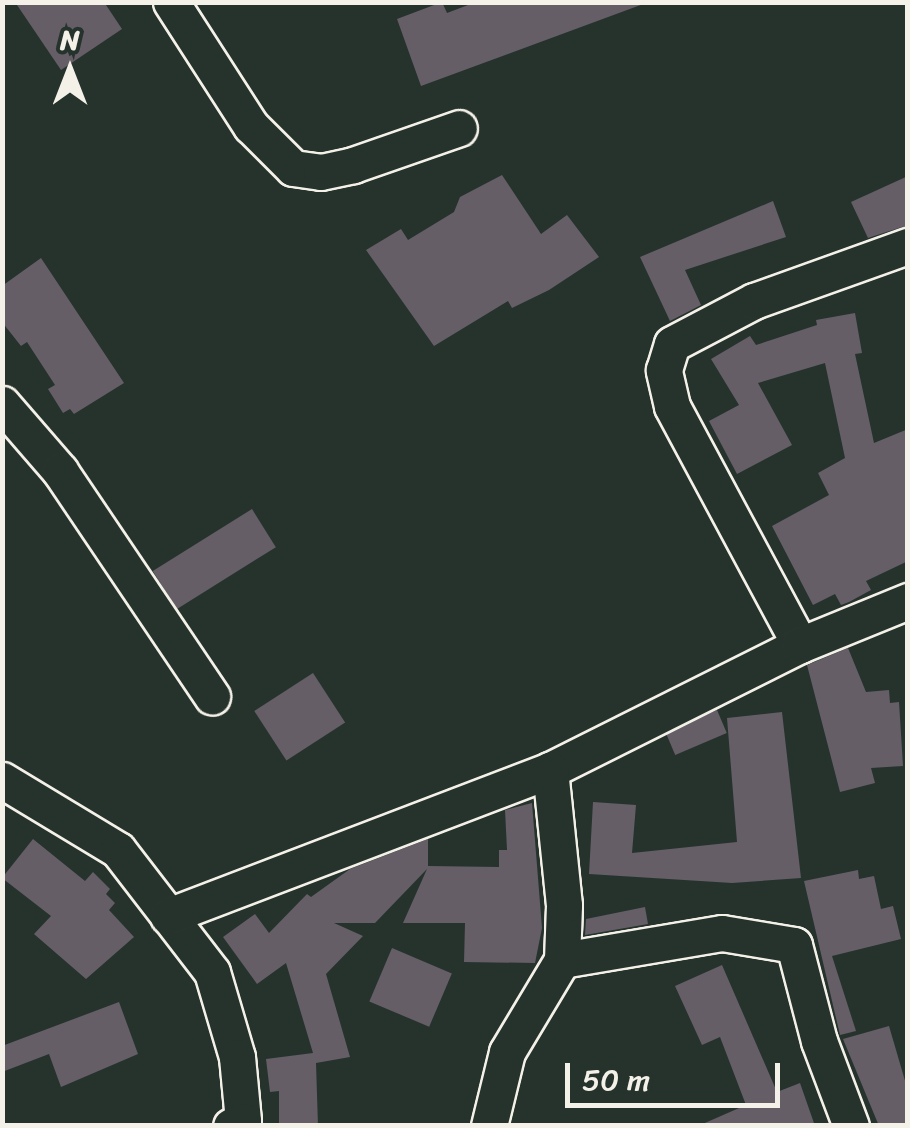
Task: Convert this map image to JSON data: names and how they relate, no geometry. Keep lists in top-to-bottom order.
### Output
{
  "scale_bar": "50 m",
  "north": "top"
}
